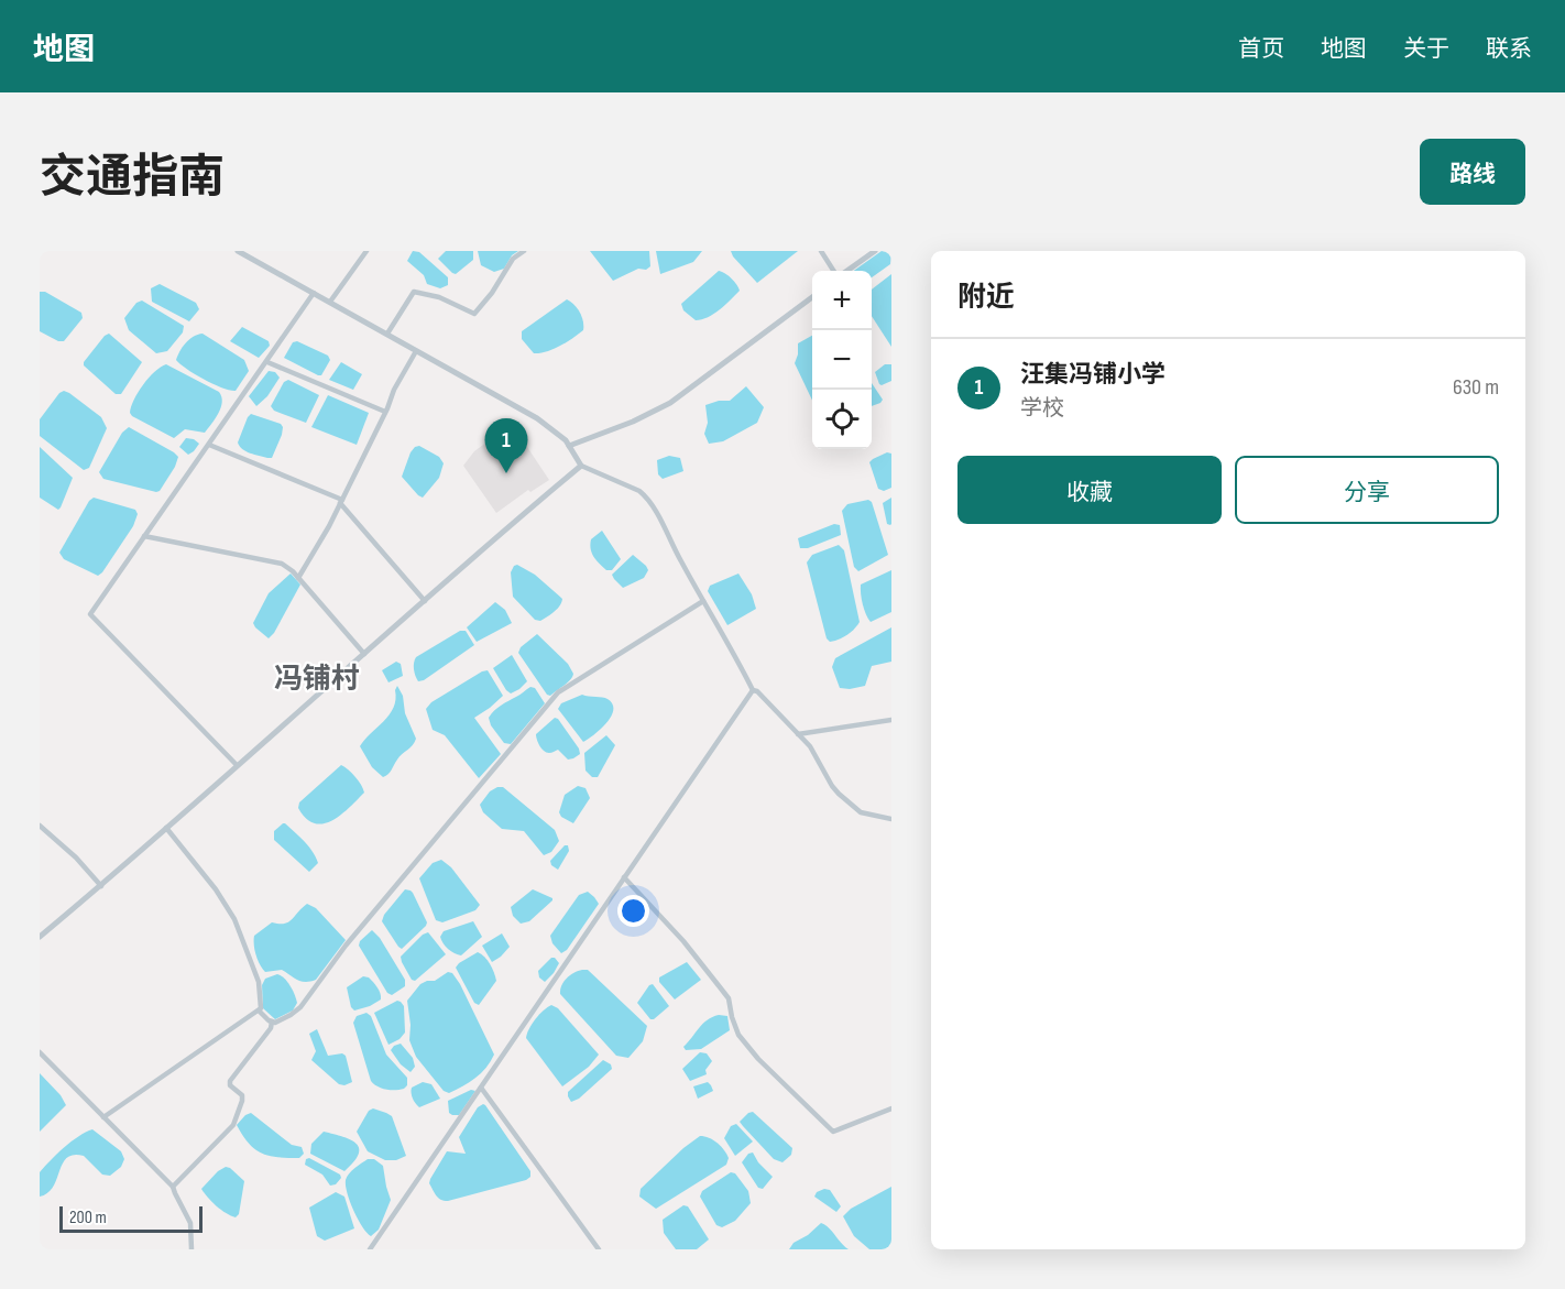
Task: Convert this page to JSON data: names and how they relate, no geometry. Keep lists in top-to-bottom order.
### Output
{
  "districts": ["冯铺村"],
  "scale_bar": "200 m",
  "page": {
    "header": "地图",
    "nav": [
      "首页",
      "地图",
      "关于",
      "联系"
    ],
    "title": "交通指南",
    "buttons": [
      "路线",
      ["收藏", "分享"]
    ],
    "heading": "附近",
    "map_buttons": ["+", "−"],
    "list": [
      {
        "mark": "1",
        "name": "汪集冯铺小学",
        "note": "学校",
        "value": "630 m"
      }
    ],
    "pins": "1",
    "scale": "200 m"
  }
}
